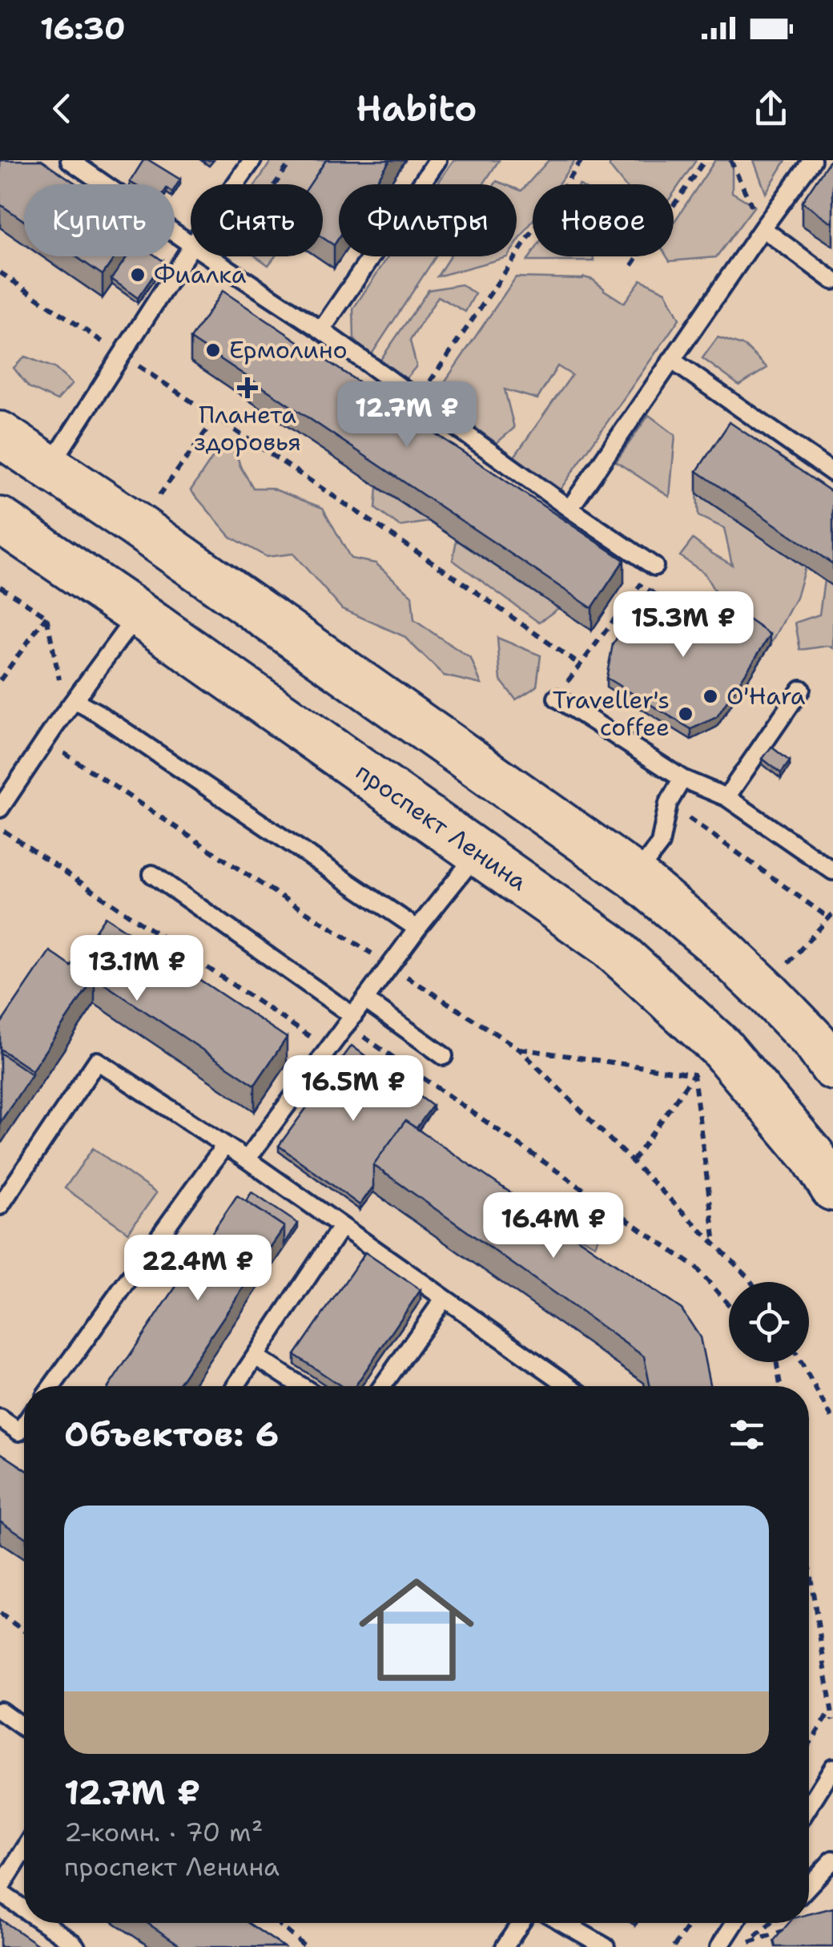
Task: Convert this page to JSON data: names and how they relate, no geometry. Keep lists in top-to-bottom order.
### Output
{
  "streets": {
    "main road": ["проспект Ленина"]
  },
  "places": {
    "other": [
      "Фиалка",
      "Ермолино",
      "O'Hara",
      "Traveller's coffee"
    ],
    "health": ["Планета здоровья"]
  },
  "page": {
    "status": "16:30",
    "header": "Habito",
    "chip": [
      "Купить",
      "Снять",
      "Фильтры",
      "Новое"
    ],
    "price": [
      "12.7M ₽",
      "15.3M ₽",
      "13.1M ₽",
      "16.5M ₽",
      "16.4M ₽",
      "22.4M ₽"
    ],
    "heading": "Объектов: 6",
    "list": [
      {
        "name": "12.7M ₽",
        "note": "2-комн. · 70 m² · проспект Ленина"
      }
    ]
  }
}
